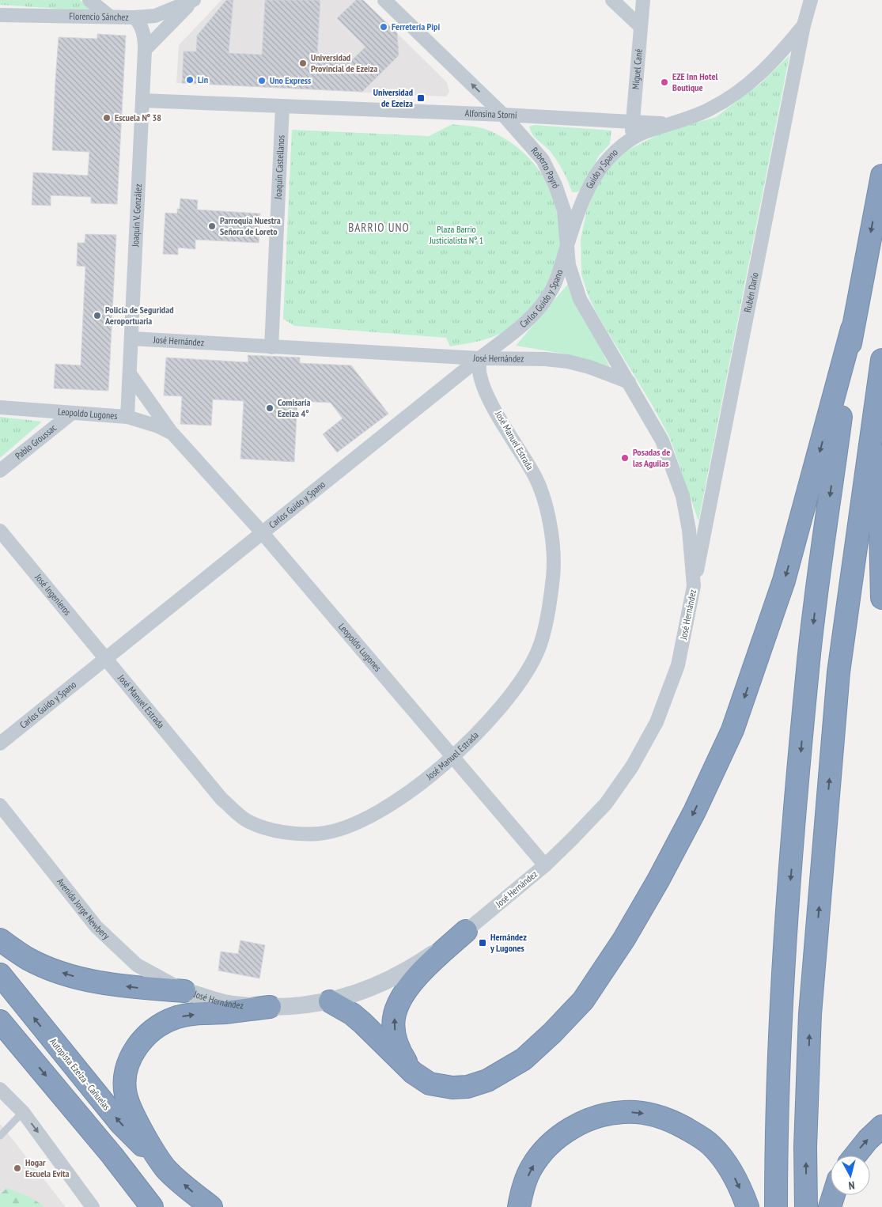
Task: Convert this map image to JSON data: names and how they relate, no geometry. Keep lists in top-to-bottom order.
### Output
{
  "streets": {
    "highway": ["Autopista Ezeiza - Cañuelas"],
    "street": [
      "Florencio Sánchez",
      "Miguel Cané",
      "Alfonsina Storni",
      "Joaquín Castellanos",
      "Roberto Payró",
      "Guido y Spano",
      "Joaquín V. González",
      "Rubén Darío",
      "Carlos Guido y Spano",
      "José Hernández",
      "Leopoldo Lugones",
      "José Manuel Estrada",
      "Pablo Groussac",
      "José Ingenieros",
      "Avenida Jorge Newbery"
    ]
  },
  "crossings": [
    ["Florencio Sánchez", "Joaquín V. González"],
    ["Miguel Cané", "Alfonsina Storni"],
    ["Miguel Cané", "Guido y Spano"],
    ["Alfonsina Storni", "Joaquín Castellanos"],
    ["Alfonsina Storni", "Roberto Payró"],
    ["Alfonsina Storni", "Guido y Spano"],
    ["Alfonsina Storni", "Joaquín V. González"],
    ["Alfonsina Storni", "Rubén Darío"],
    ["Joaquín Castellanos", "José Hernández"],
    ["Roberto Payró", "Guido y Spano"],
    ["Roberto Payró", "Carlos Guido y Spano"],
    ["Roberto Payró", "José Hernández"],
    ["Guido y Spano", "Carlos Guido y Spano"],
    ["Joaquín V. González", "José Hernández"],
    ["Joaquín V. González", "Leopoldo Lugones"],
    ["Rubén Darío", "José Hernández"],
    ["Carlos Guido y Spano", "José Hernández"],
    ["Carlos Guido y Spano", "Leopoldo Lugones"],
    ["Carlos Guido y Spano", "José Manuel Estrada"],
    ["Carlos Guido y Spano", "José Ingenieros"],
    ["José Hernández", "Leopoldo Lugones"],
    ["José Hernández", "José Manuel Estrada"],
    ["José Hernández", "Avenida Jorge Newbery"],
    ["Leopoldo Lugones", "José Manuel Estrada"],
    ["Leopoldo Lugones", "Pablo Groussac"],
    ["José Manuel Estrada", "José Ingenieros"]
  ],
  "one_way": ["Roberto Payró"],
  "districts": ["BARRIO UNO"],
  "parks": ["Plaza Barrio Justicialista Nº 1"],
  "places": {
    "other": [
      "Ferretería Pipi",
      "Universidad Provincial de Ezeiza",
      "Lin",
      "Uno Express",
      "EZE Inn Hotel Boutique",
      "Escuela Nº 38",
      "Parroquia Nuestra Señora de Loreto",
      "Policía de Seguridad Aeroportuaria",
      "Comisaría Ezeiza 4°",
      "Posadas de las Aguilas",
      "Hogar Escuela Evita"
    ],
    "transit": ["Universidad de Ezeiza", "Hernández y Lugones"]
  },
  "north": "bottom"
}
